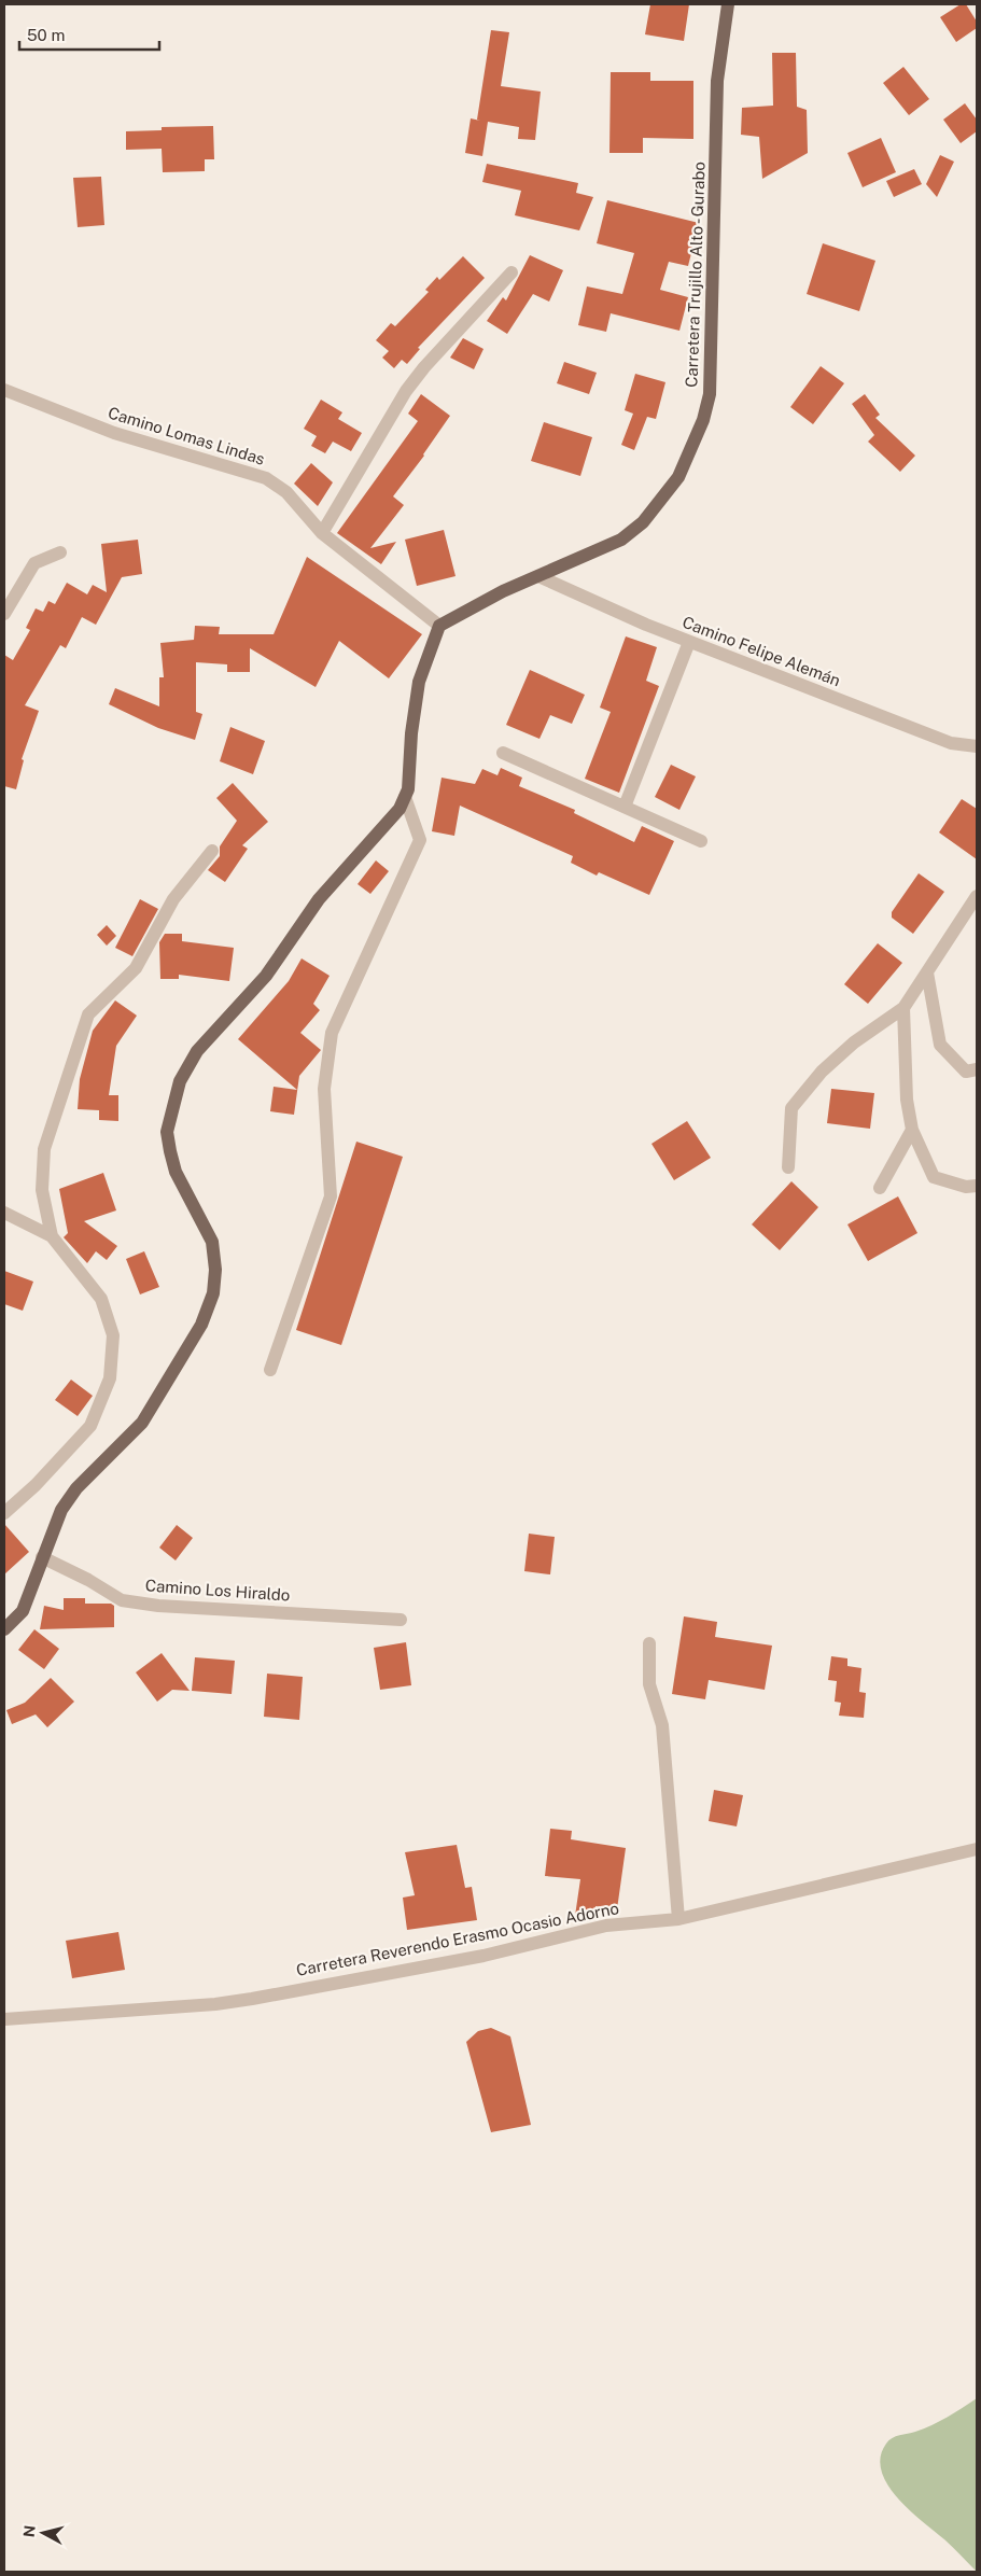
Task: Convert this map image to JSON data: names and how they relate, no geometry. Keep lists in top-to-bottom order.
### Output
{
  "streets": {
    "main road": ["Carretera Trujillo Alto - Gurabo"],
    "street": [
      "Camino Lomas Lindas",
      "Camino Felipe Alemán",
      "Camino Los Hiraldo",
      "Carretera Reverendo Erasmo Ocasio Adorno"
    ]
  },
  "crossings": [
    ["Carretera Trujillo Alto - Gurabo", "Camino Lomas Lindas"],
    ["Carretera Trujillo Alto - Gurabo", "Camino Felipe Alemán"]
  ],
  "scale_bar": "50 m",
  "north": "left"
}
